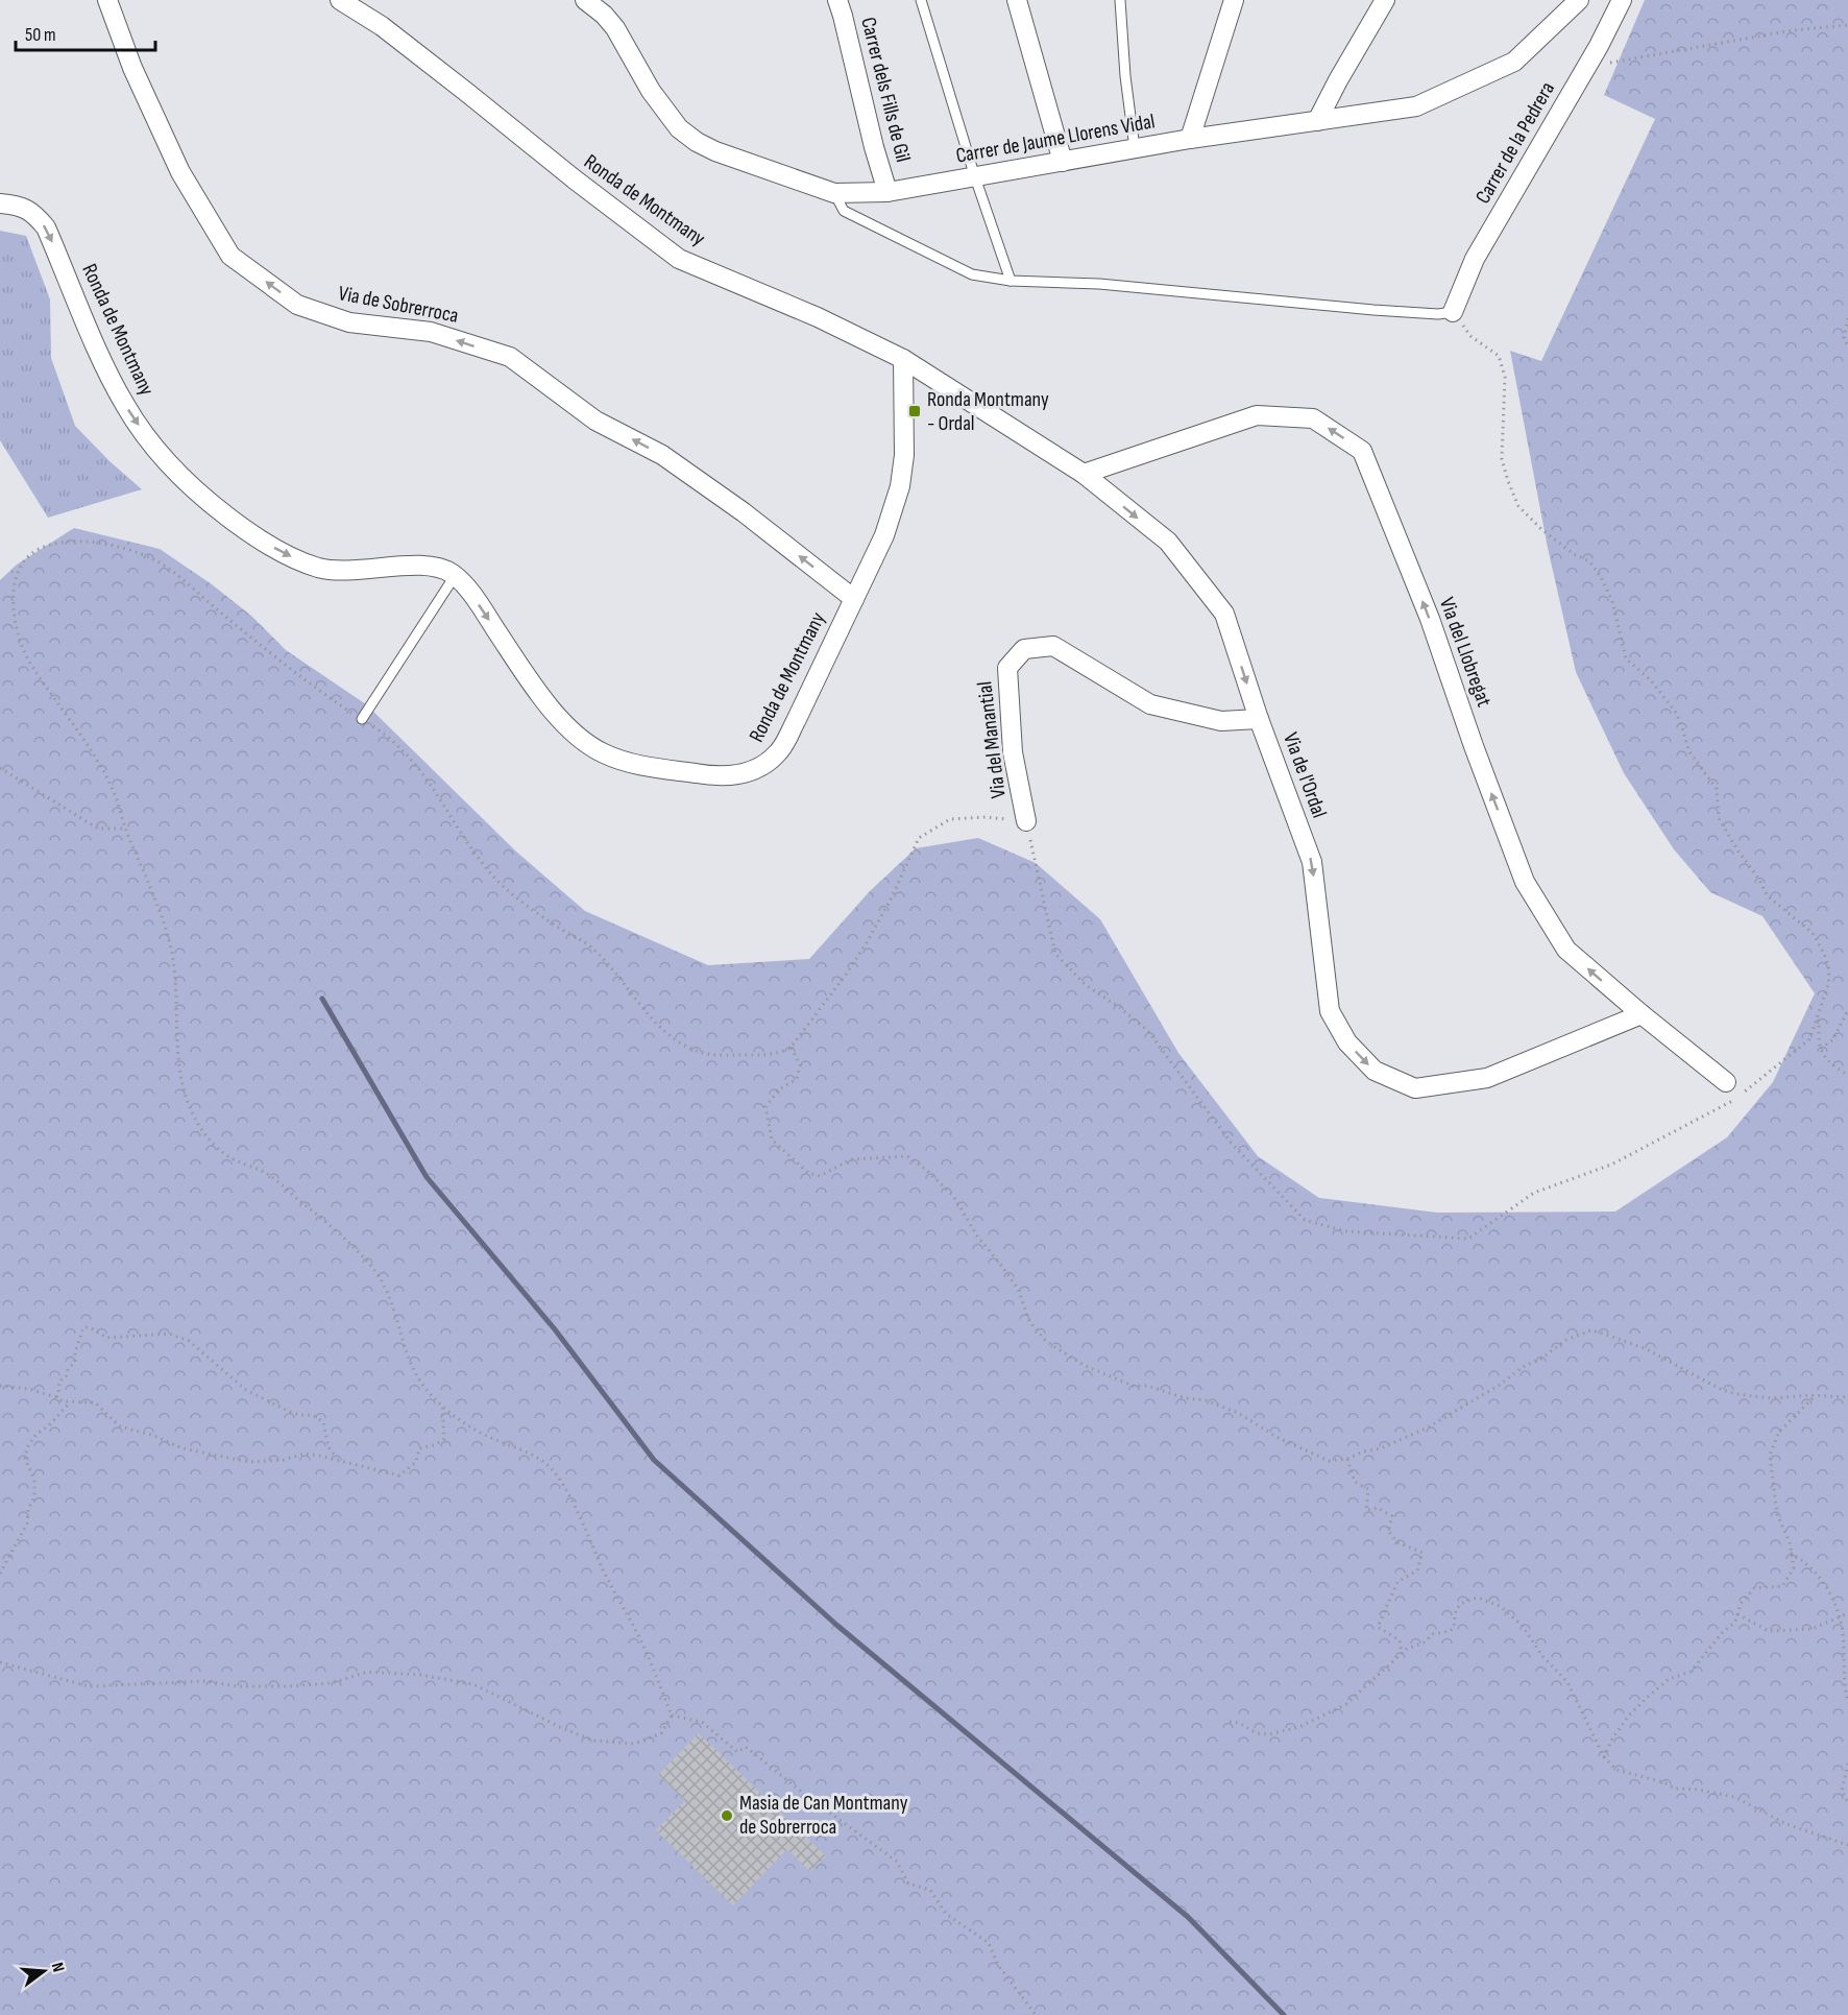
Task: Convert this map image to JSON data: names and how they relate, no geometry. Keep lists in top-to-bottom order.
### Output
{
  "streets": {
    "street": [
      "Carrer dels Fills de Gil",
      "Carrer de Jaume Llorens Vidal",
      "Carrer de la Pedrera",
      "Ronda de Montmany",
      "Via de Sobrerroca",
      "Via del Llobregat",
      "Via del Manantial",
      "Via de l'Ordal"
    ]
  },
  "crossings": [
    ["Carrer dels Fills de Gil", "Carrer de Jaume Llorens Vidal"],
    ["Ronda de Montmany", "Via de Sobrerroca"],
    ["Ronda de Montmany", "Via de l'Ordal"],
    ["Via del Llobregat", "Via de l'Ordal"],
    ["Via del Manantial", "Via de l'Ordal"]
  ],
  "one_way": ["Via de Sobrerroca", "Via del Llobregat"],
  "places": {
    "transit": ["Ronda Montmany - Ordal"],
    "other": ["Masia de Can Montmany de Sobrerroca"]
  },
  "scale_bar": "50 m",
  "north": "right"
}
